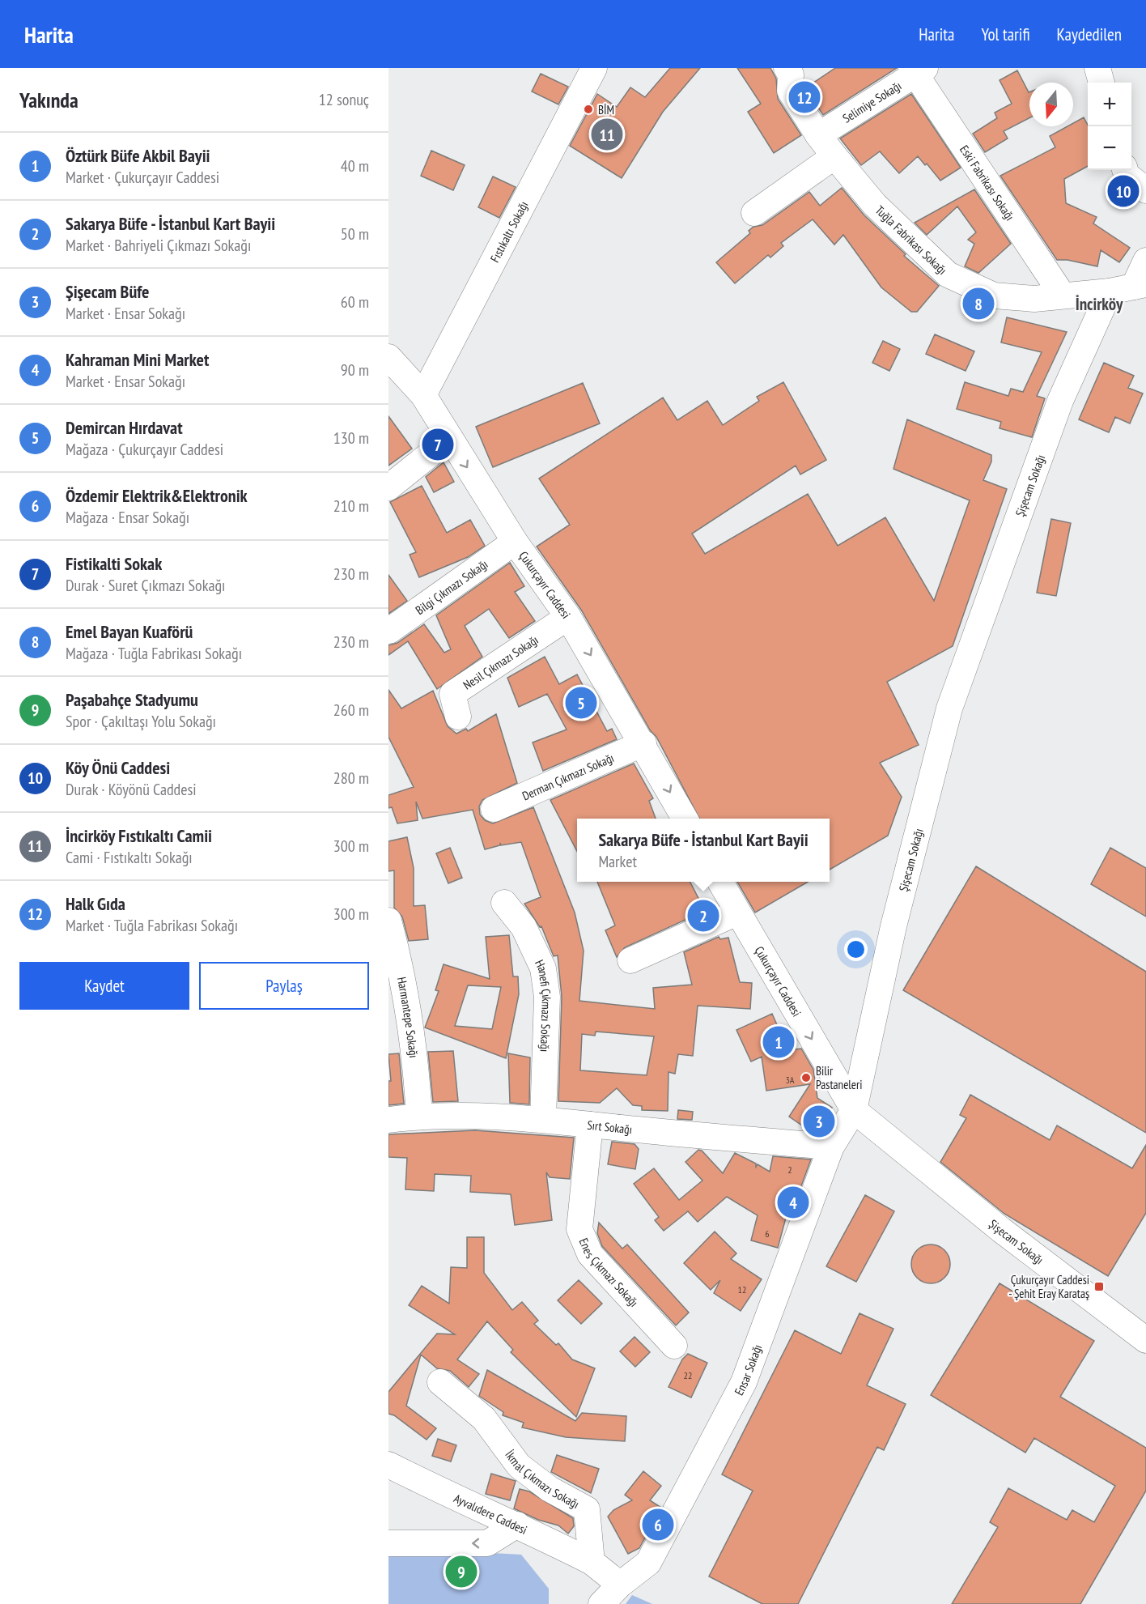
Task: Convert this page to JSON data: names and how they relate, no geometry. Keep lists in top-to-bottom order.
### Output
{
  "streets": {
    "street": [
      "Selimiye Sokağı",
      "Eski Fabrikası Sokağı",
      "Fıstıkaltı Sokağı",
      "Tuğla Fabrikası Sokağı",
      "Şişecam Sokağı",
      "Çukurçayır Caddesi",
      "Bilgi Çıkmazı Sokağı",
      "Nesil Çıkmazı Sokağı",
      "Derman Çıkmazı Sokağı",
      "Hanefi Çıkmazı Sokağı",
      "Harmantepe Sokağı",
      "Sırt Sokağı",
      "Enes Çıkmazı Sokağı",
      "Ensar Sokağı",
      "İkmal Çıkmazı Sokağı",
      "Ayvalıdere Caddesi"
    ]
  },
  "crossings": [
    ["Selimiye Sokağı", "Eski Fabrikası Sokağı"],
    ["Selimiye Sokağı", "Tuğla Fabrikası Sokağı"],
    ["Eski Fabrikası Sokağı", "Tuğla Fabrikası Sokağı"],
    ["Fıstıkaltı Sokağı", "Çukurçayır Caddesi"],
    ["Tuğla Fabrikası Sokağı", "Şişecam Sokağı"],
    ["Şişecam Sokağı", "Çukurçayır Caddesi"],
    ["Şişecam Sokağı", "Ensar Sokağı"],
    ["Çukurçayır Caddesi", "Bilgi Çıkmazı Sokağı"],
    ["Çukurçayır Caddesi", "Nesil Çıkmazı Sokağı"],
    ["Çukurçayır Caddesi", "Derman Çıkmazı Sokağı"],
    ["Çukurçayır Caddesi", "Ensar Sokağı"],
    ["Hanefi Çıkmazı Sokağı", "Sırt Sokağı"],
    ["Harmantepe Sokağı", "Sırt Sokağı"],
    ["Sırt Sokağı", "Enes Çıkmazı Sokağı"],
    ["Sırt Sokağı", "Ensar Sokağı"],
    ["İkmal Çıkmazı Sokağı", "Ayvalıdere Caddesi"]
  ],
  "one_way": ["Çukurçayır Caddesi"],
  "districts": ["İncirköy"],
  "places": {
    "other": ["BİM", "Bilir Pastaneleri"],
    "transit": ["Çukurçayır Caddesi - Şehit Eray Karataş"]
  },
  "house_numbers": [
    "3A",
    "2",
    "6",
    "12",
    "22"
  ],
  "north": "bottom",
  "page": {
    "header": "Harita",
    "nav": ["Harita", "Yol tarifi", "Kaydedilen"],
    "heading": ["Yakında", "12 sonuç"],
    "pins": [
      "12",
      "11",
      "10",
      "8",
      "7",
      "5",
      "2",
      "1",
      "3",
      "4",
      "6",
      "9"
    ],
    "map_buttons": ["+", "−"],
    "list": [
      {
        "mark": "1",
        "name": "Öztürk Büfe Akbil Bayii",
        "note": "Market · Çukurçayır Caddesi",
        "value": "40 m"
      },
      {
        "mark": "2",
        "name": "Sakarya Büfe - İstanbul Kart Bayii",
        "note": "Market · Bahriyeli Çıkmazı Sokağı",
        "value": "50 m"
      },
      {
        "mark": "3",
        "name": "Şişecam Büfe",
        "note": "Market · Ensar Sokağı",
        "value": "60 m"
      },
      {
        "mark": "4",
        "name": "Kahraman Mini Market",
        "note": "Market · Ensar Sokağı",
        "value": "90 m"
      },
      {
        "mark": "5",
        "name": "Demircan Hırdavat",
        "note": "Mağaza · Çukurçayır Caddesi",
        "value": "130 m"
      },
      {
        "mark": "6",
        "name": "Özdemir Elektrik&Elektronik",
        "note": "Mağaza · Ensar Sokağı",
        "value": "210 m"
      },
      {
        "mark": "7",
        "name": "Fistikalti Sokak",
        "note": "Durak · Suret Çıkmazı Sokağı",
        "value": "230 m"
      },
      {
        "mark": "8",
        "name": "Emel Bayan Kuaförü",
        "note": "Mağaza · Tuğla Fabrikası Sokağı",
        "value": "230 m"
      },
      {
        "mark": "9",
        "name": "Paşabahçe Stadyumu",
        "note": "Spor · Çakıltaşı Yolu Sokağı",
        "value": "260 m"
      },
      {
        "mark": "10",
        "name": "Köy Önü Caddesi",
        "note": "Durak · Köyönü Caddesi",
        "value": "280 m"
      },
      {
        "mark": "11",
        "name": "İncirköy Fıstıkaltı Camii",
        "note": "Cami · Fıstıkaltı Sokağı",
        "value": "300 m"
      },
      {
        "mark": "12",
        "name": "Halk Gıda",
        "note": "Market · Tuğla Fabrikası Sokağı",
        "value": "300 m"
      }
    ],
    "popup": ["Sakarya Büfe - İstanbul Kart Bayii", "Market"],
    "buttons": ["Kaydet", "Paylaş"]
  }
}
